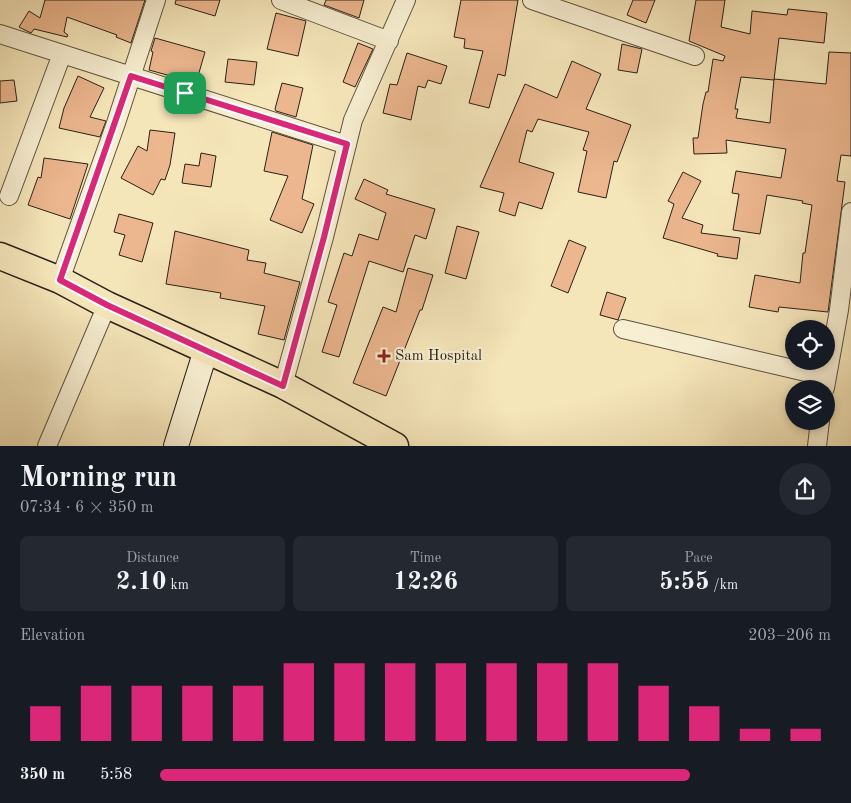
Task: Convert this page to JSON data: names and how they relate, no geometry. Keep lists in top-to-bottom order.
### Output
{
  "places": {
    "health": ["Sam Hospital"]
  },
  "page": {
    "heading": ["Morning run", "07:34 · 6 × 350 m"],
    "stats": [
      ["Distance", "2.10 km"],
      ["Time", "12:26"],
      ["Pace", "5:55 /km"]
    ],
    "chart": ["Elevation", "203–206 m"],
    "list": [
      {
        "name": "350 m",
        "note": "5:58"
      }
    ]
  }
}
